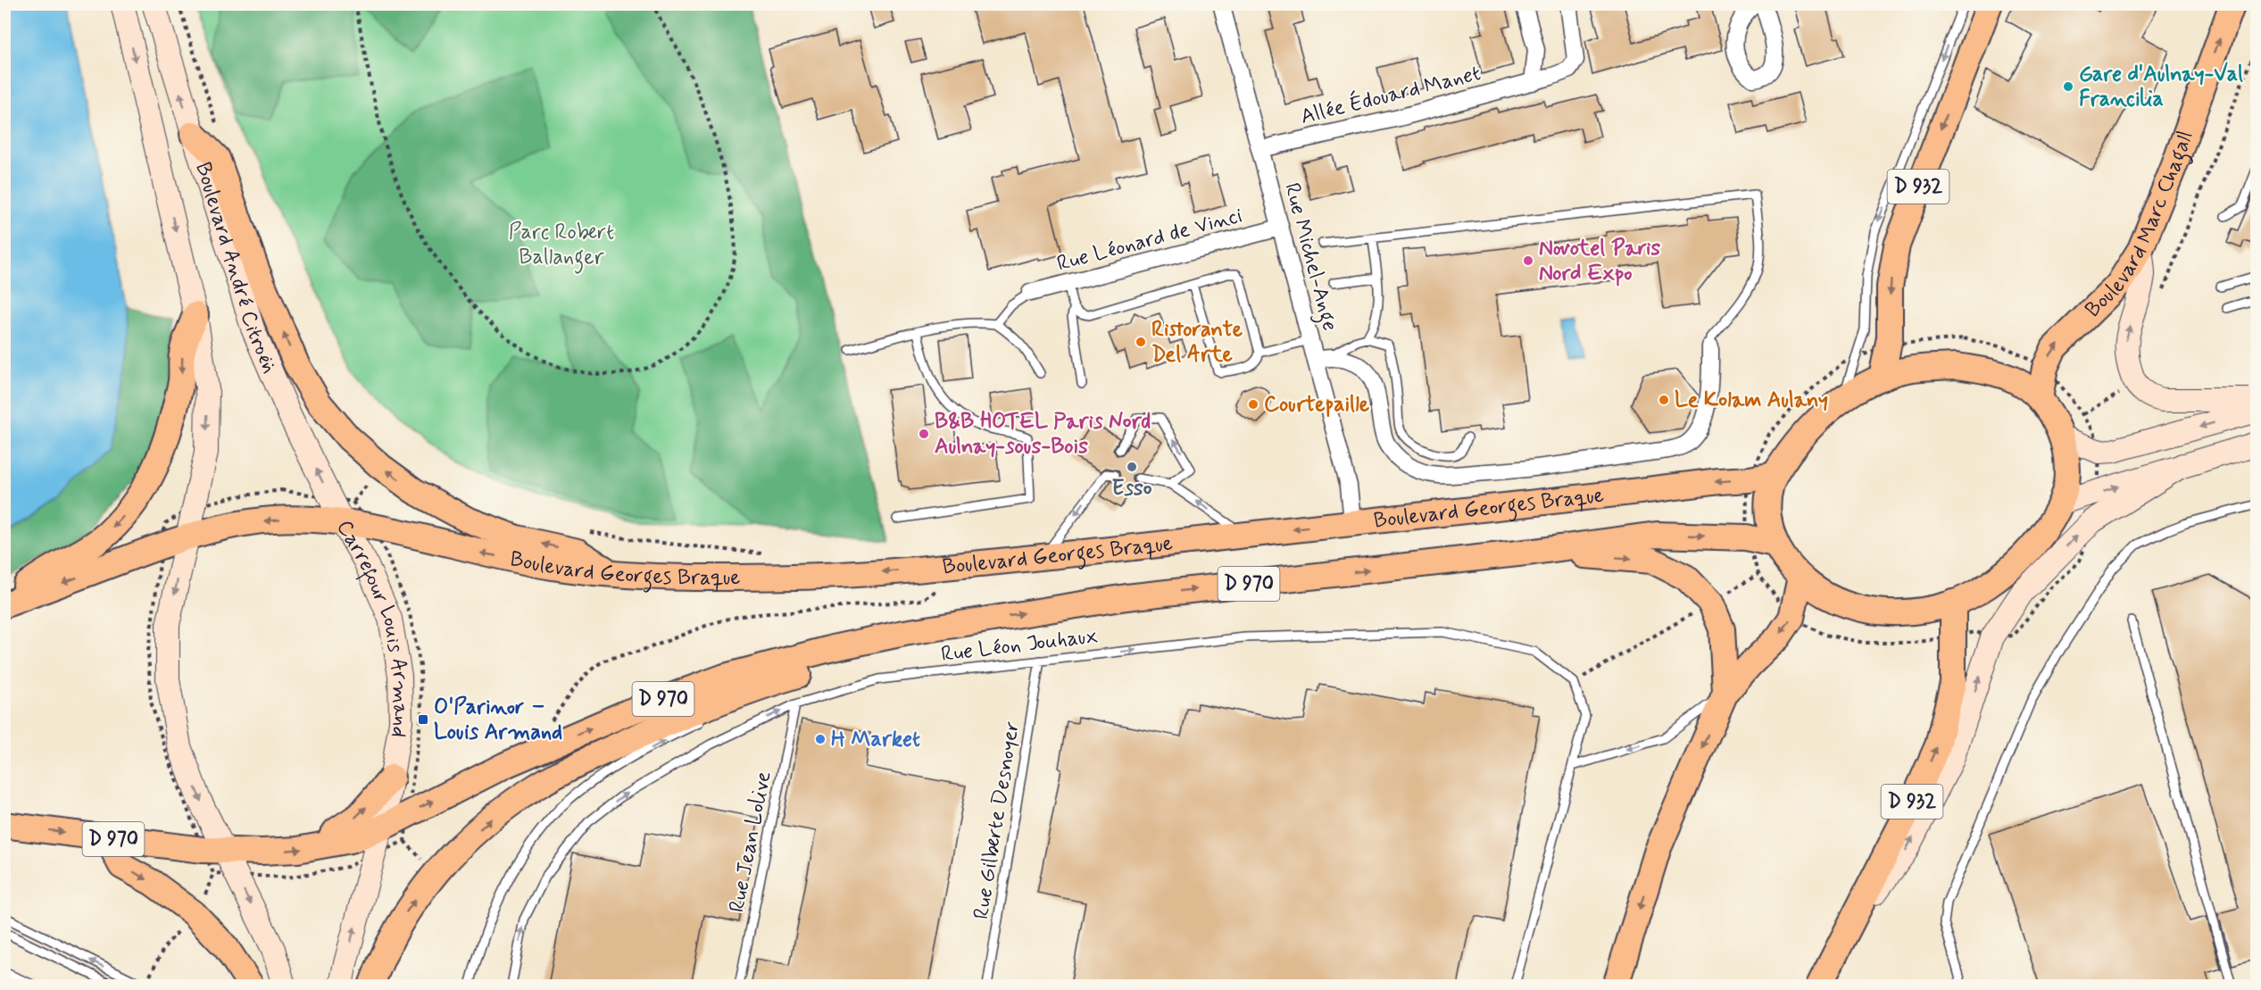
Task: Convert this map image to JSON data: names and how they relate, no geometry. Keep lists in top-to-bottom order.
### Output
{
  "streets": {
    "main road": [
      "D 932",
      "Boulevard Marc Chagall",
      "Boulevard André Citroën",
      "Boulevard Georges Braque",
      "D 970",
      "Carrefour Louis Armand"
    ],
    "street": ["Allée Édouard Manet", "Rue Léonard de Vinci", "Rue Michel-Ange"],
    "lane": ["Rue Léon Jouhaux", "Rue Gilberte Desnoyer", "Rue Jean Lolive"]
  },
  "crossings": [
    ["Allée Édouard Manet", "Rue Michel-Ange"],
    ["Rue Léonard de Vinci", "Rue Michel-Ange"],
    ["Rue Michel-Ange", "Boulevard Georges Braque"],
    ["Boulevard André Citroën", "Boulevard Georges Braque"],
    ["Boulevard André Citroën", "Carrefour Louis Armand"],
    ["Boulevard Georges Braque", "Carrefour Louis Armand"],
    ["D 970", "Carrefour Louis Armand"],
    ["Rue Léon Jouhaux", "Rue Gilberte Desnoyer"],
    ["Rue Léon Jouhaux", "Rue Jean Lolive"]
  ],
  "one_way": ["Rue Léon Jouhaux"],
  "parks": ["Parc Robert Ballanger"],
  "places": {
    "other": [
      "Gare d'Aulnay-Val Francilia",
      "Novotel Paris Nord Expo",
      "Ristorante Del Arte",
      "Le Kolam Aulany",
      "Courtepaille",
      "B&B HOTEL Paris Nord Aulnay-sous-Bois",
      "Esso",
      "H Market"
    ],
    "transit": ["O'Parinor – Louis Armand"]
  }
}
